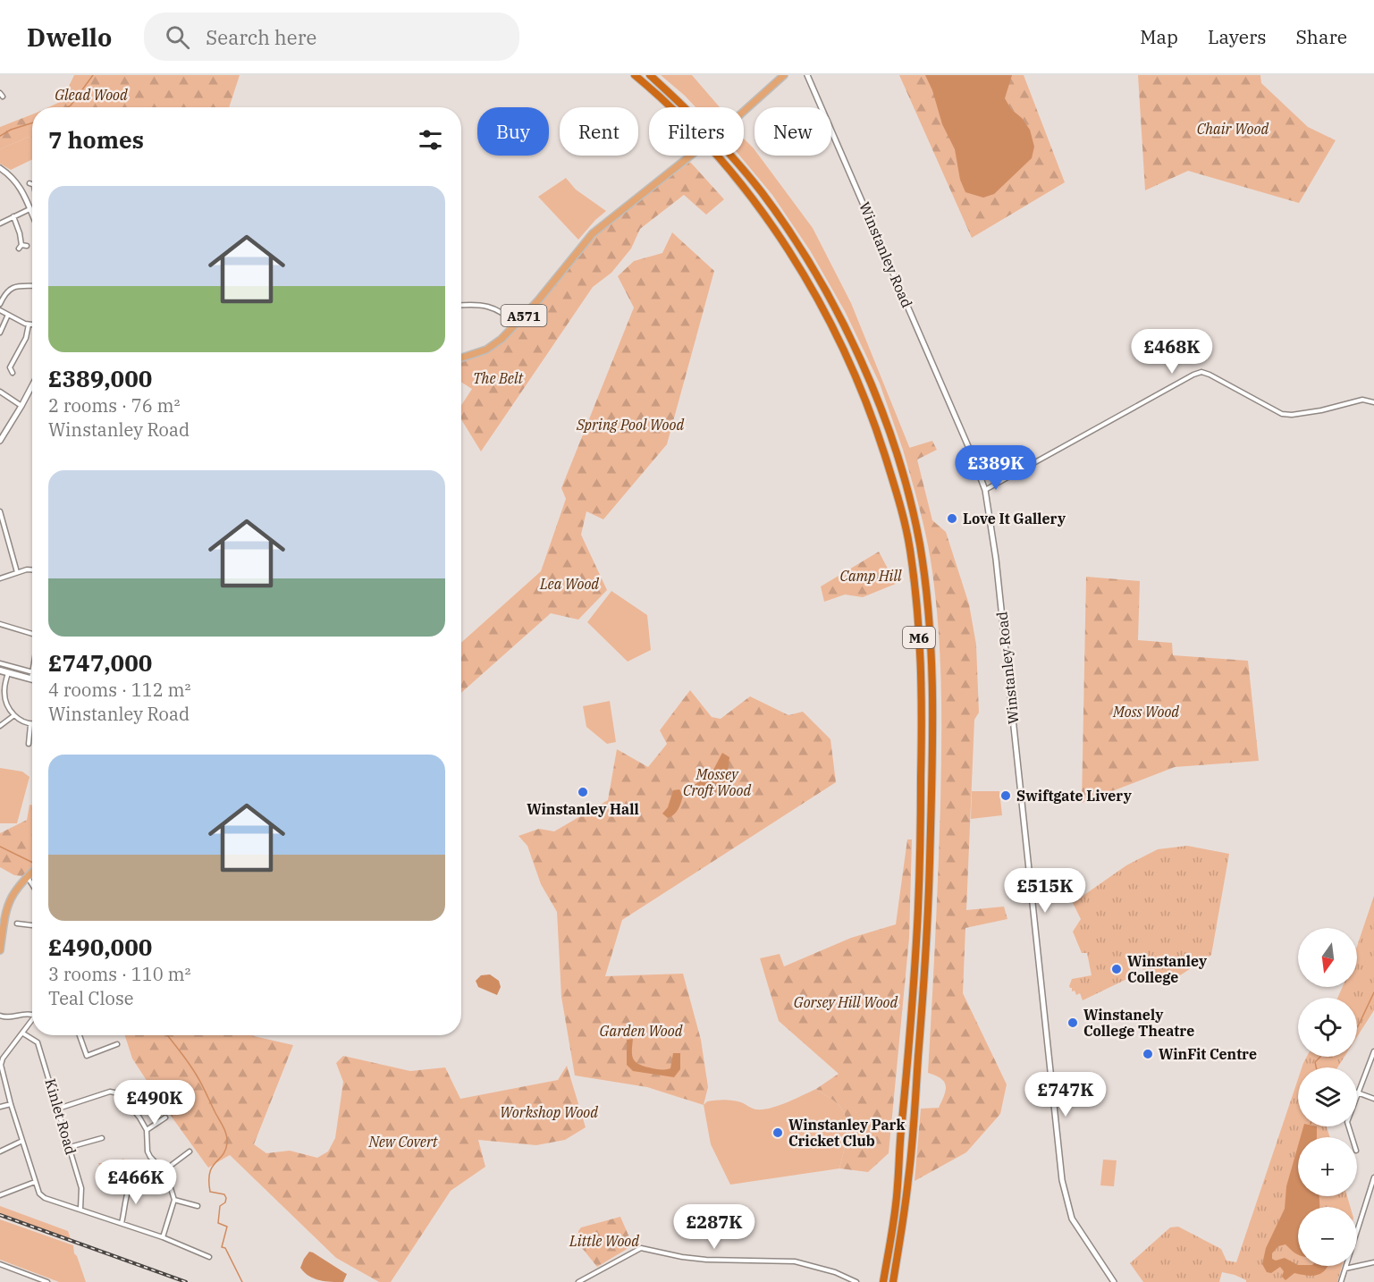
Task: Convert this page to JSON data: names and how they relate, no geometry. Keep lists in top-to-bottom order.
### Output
{
  "streets": {
    "highway": ["M6"],
    "main road": ["A571"],
    "street": ["Winstanley Road", "Kinlet Road"]
  },
  "parks": [
    "Glead Wood",
    "Chair Wood",
    "The Belt",
    "Spring Pool Wood",
    "Camp Hill",
    "Lea Wood",
    "Moss Wood",
    "Mossey Croft Wood",
    "Gorsey Hill Wood",
    "Garden Wood",
    "Workshop Wood",
    "New Covert",
    "Little Wood"
  ],
  "places": [
    "Love It Gallery",
    "Winstanley Hall",
    "Swiftgate Livery",
    "Winstanley College",
    "Winstanely College Theatre",
    "WinFit Centre",
    "Winstanley Park Cricket Club"
  ],
  "north": "bottom",
  "page": {
    "header": "Dwello",
    "search": "Search here",
    "nav": ["Map", "Layers", "Share"],
    "chip": [
      "Buy",
      "Rent",
      "Filters",
      "New"
    ],
    "heading": "7 homes",
    "list": [
      {
        "name": "£389,000",
        "note": "2 rooms · 76 m² · Winstanley Road"
      },
      {
        "name": "£747,000",
        "note": "4 rooms · 112 m² · Winstanley Road"
      },
      {
        "name": "£490,000",
        "note": "3 rooms · 110 m² · Teal Close"
      }
    ],
    "price": [
      "£468K",
      "£389K",
      "£515K",
      "£747K",
      "£490K",
      "£466K",
      "£287K"
    ],
    "map_buttons": ["+", "−"]
  }
}
